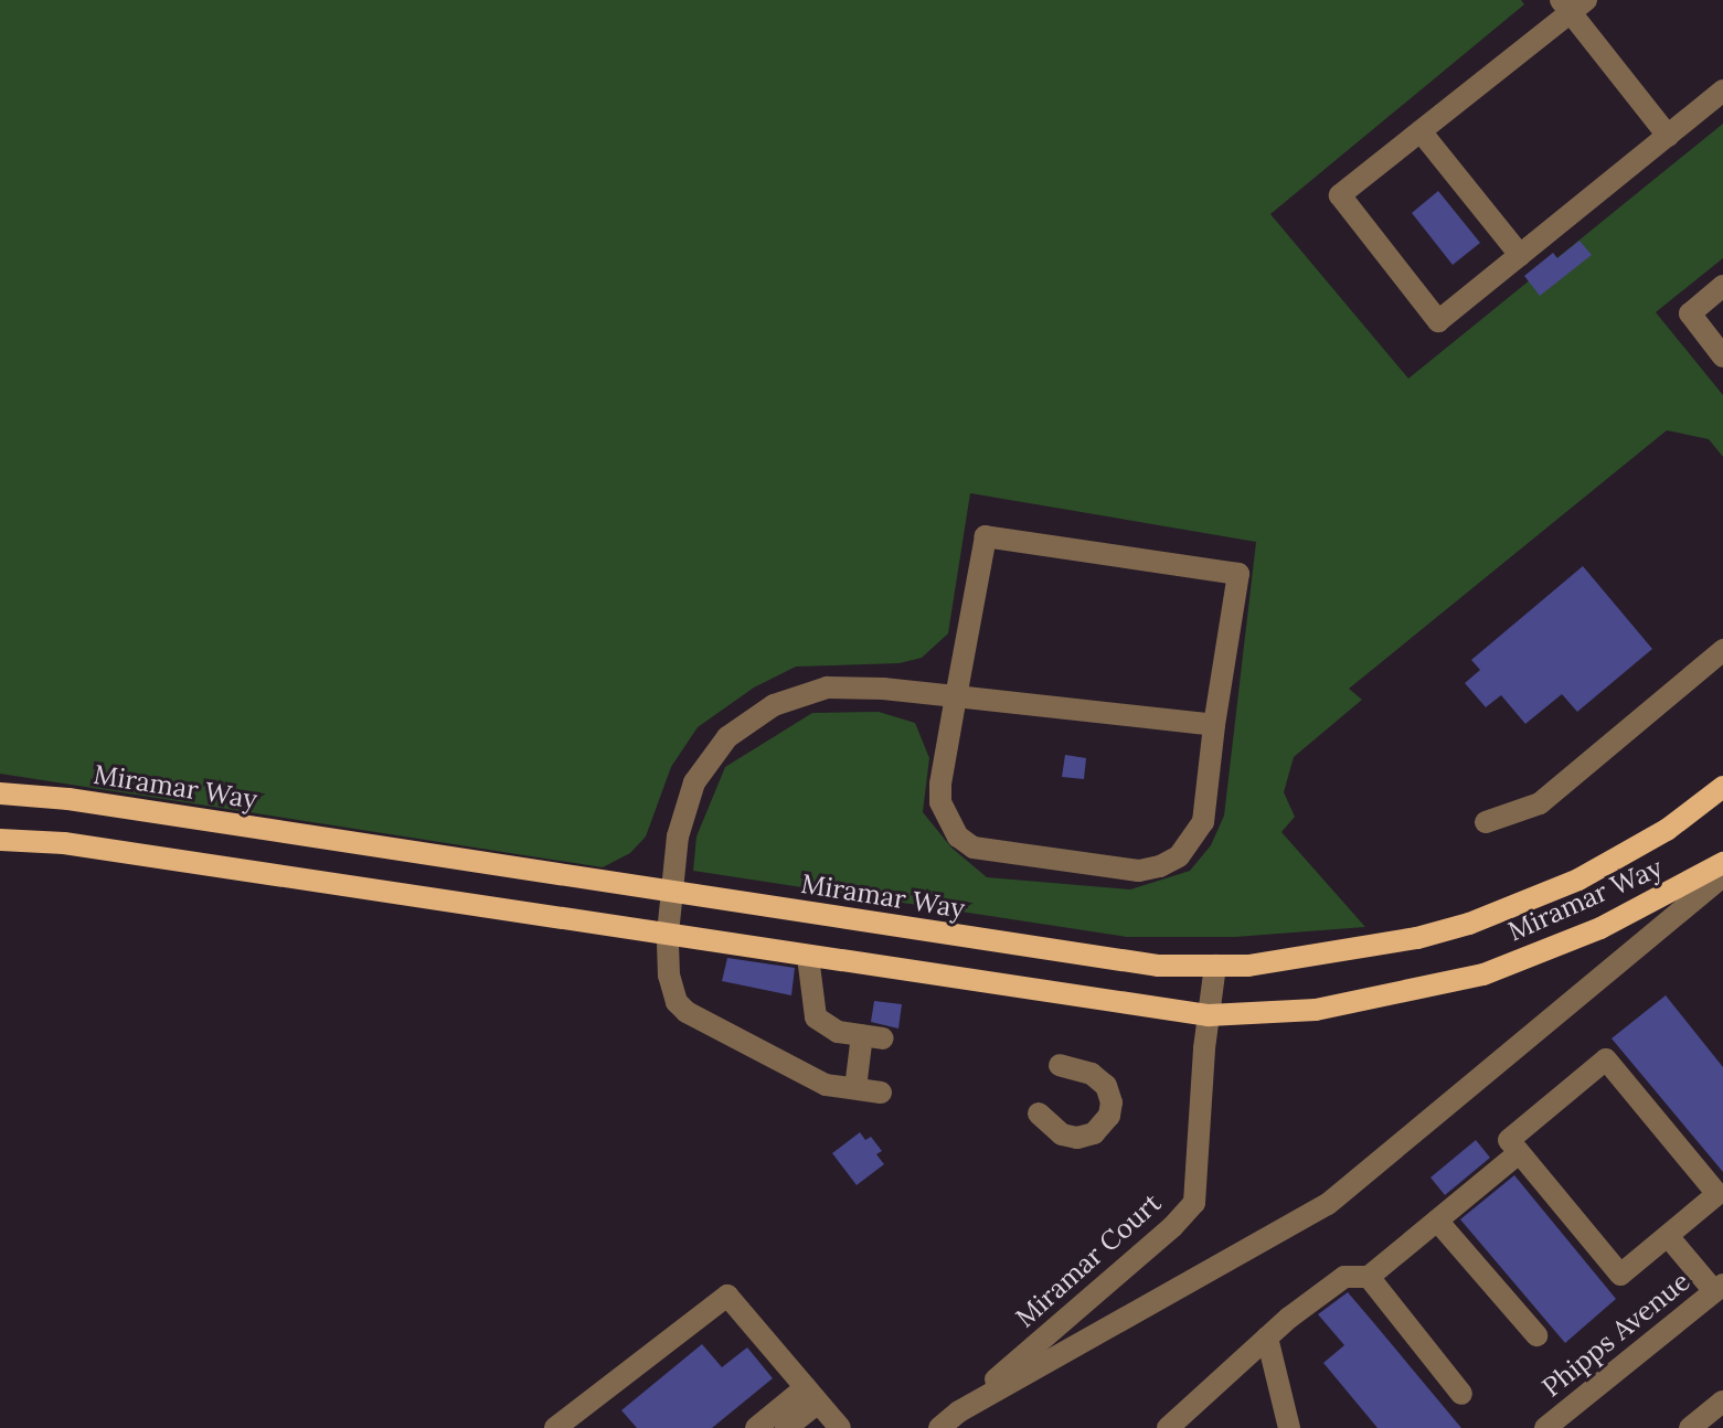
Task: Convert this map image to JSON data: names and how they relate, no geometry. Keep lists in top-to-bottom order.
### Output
{
  "streets": {
    "main road": ["Miramar Way"],
    "street": ["Miramar Court", "Phipps Avenue"]
  },
  "crossings": [
    ["Miramar Way", "Miramar Court"]
  ]
}
